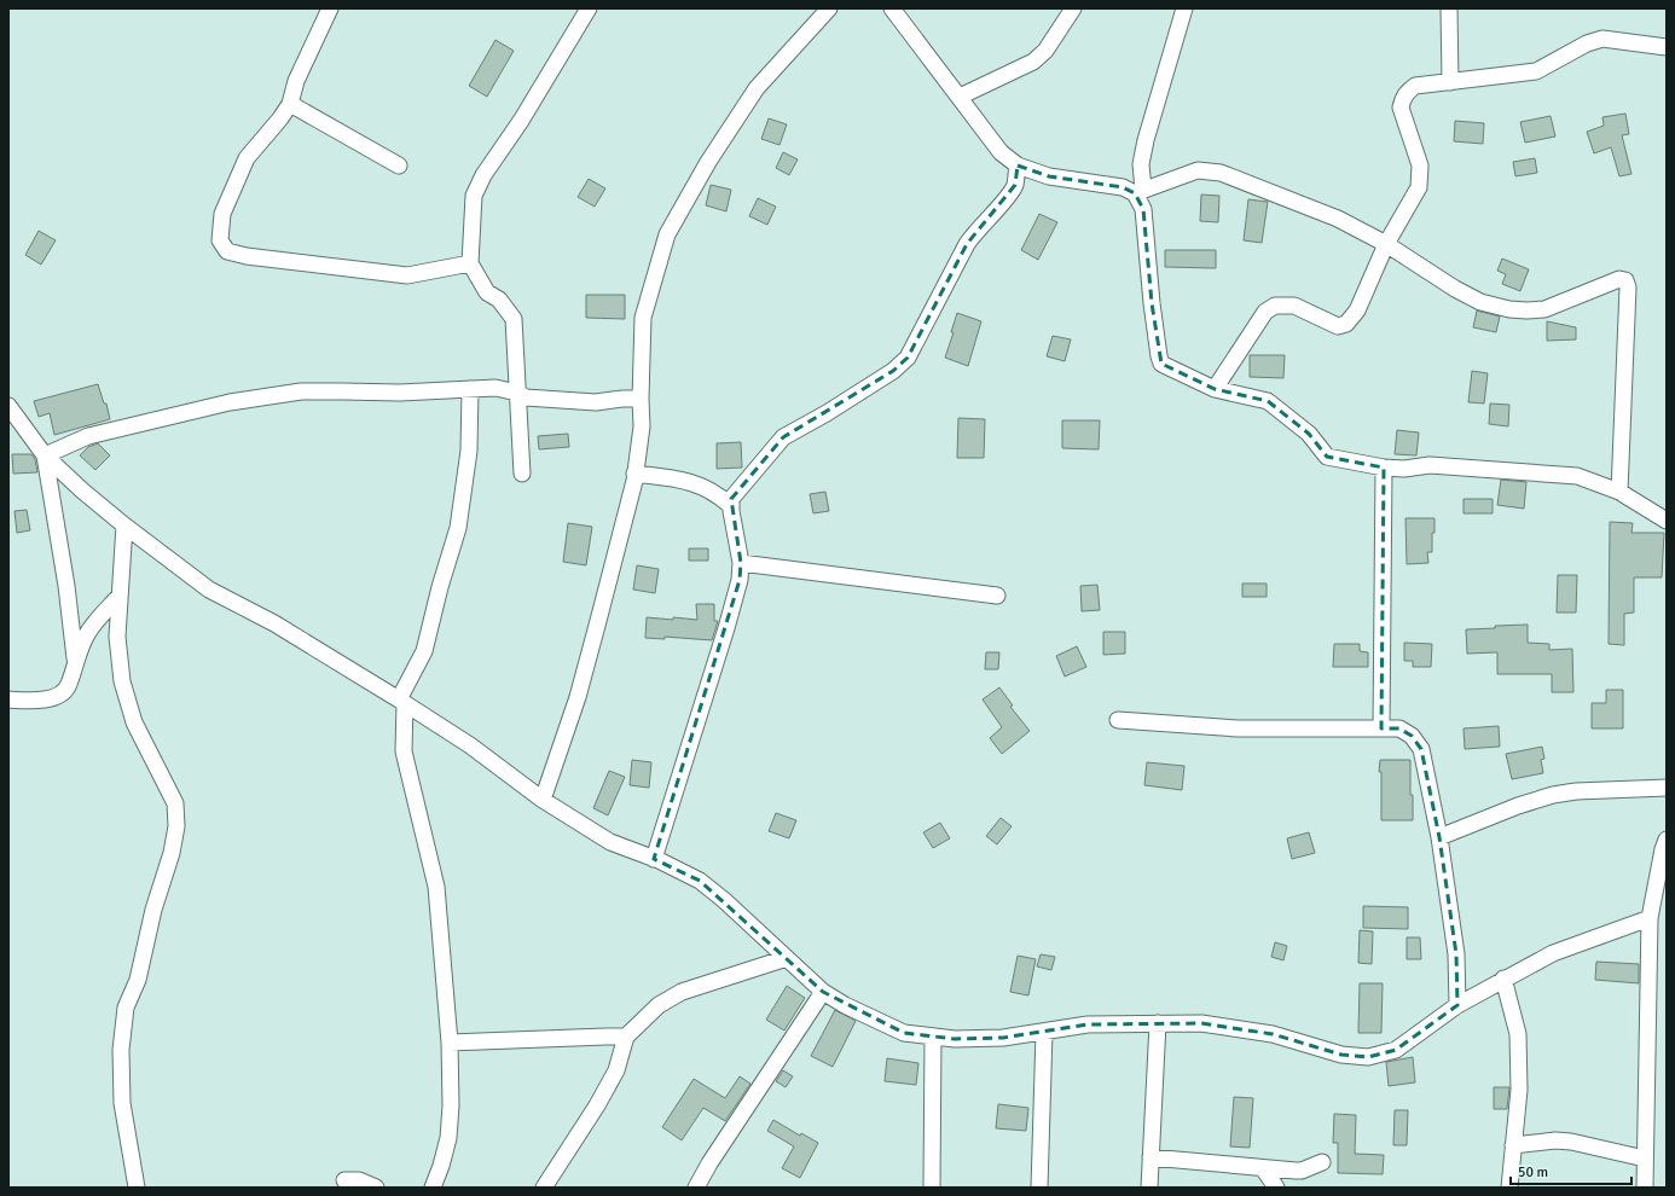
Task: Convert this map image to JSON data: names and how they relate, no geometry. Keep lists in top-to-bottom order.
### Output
{
  "scale_bar": "50 m"
}
